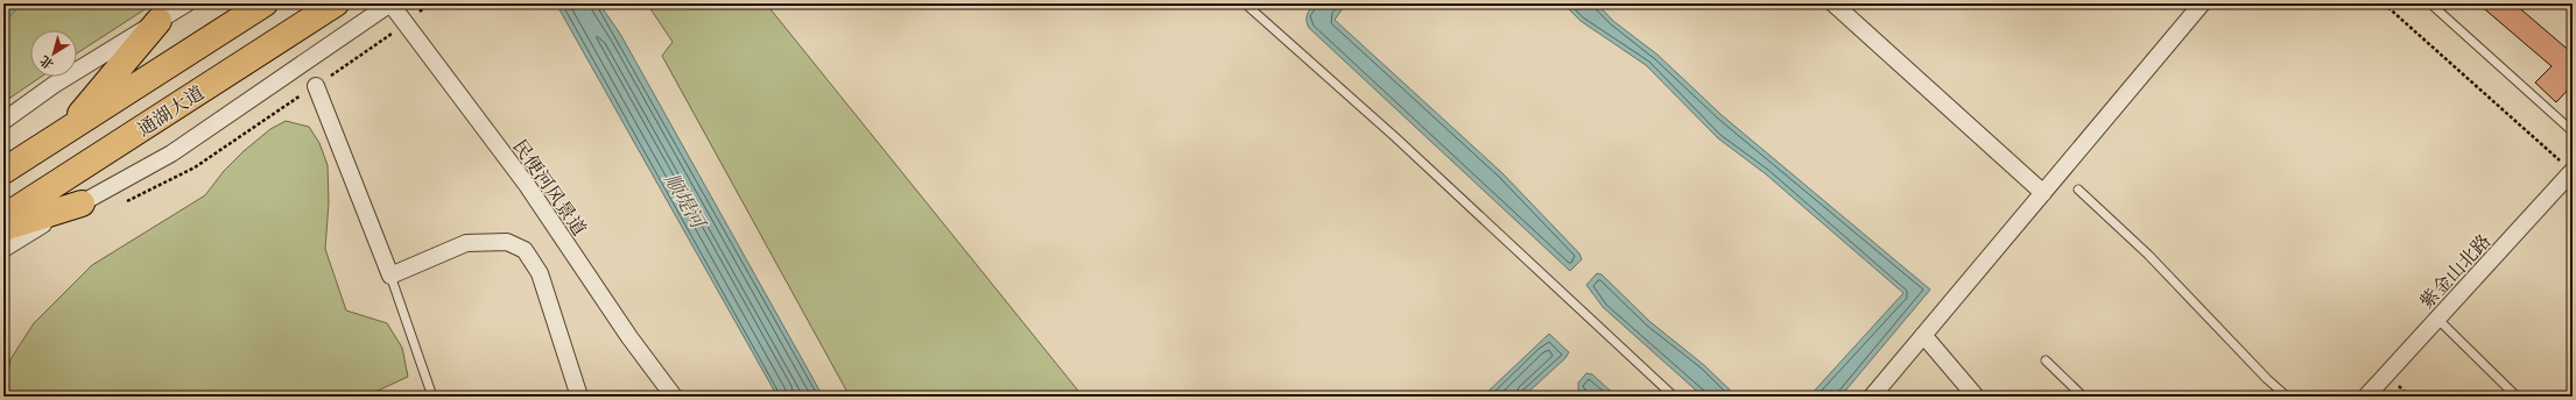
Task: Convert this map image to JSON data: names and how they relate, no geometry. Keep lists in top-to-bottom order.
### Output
{
  "streets": {
    "main road": ["通湖大道"],
    "street": ["民便河风景道", "紫金山北路"]
  },
  "water": ["顺堤河"],
  "north": "bottom left"
}
